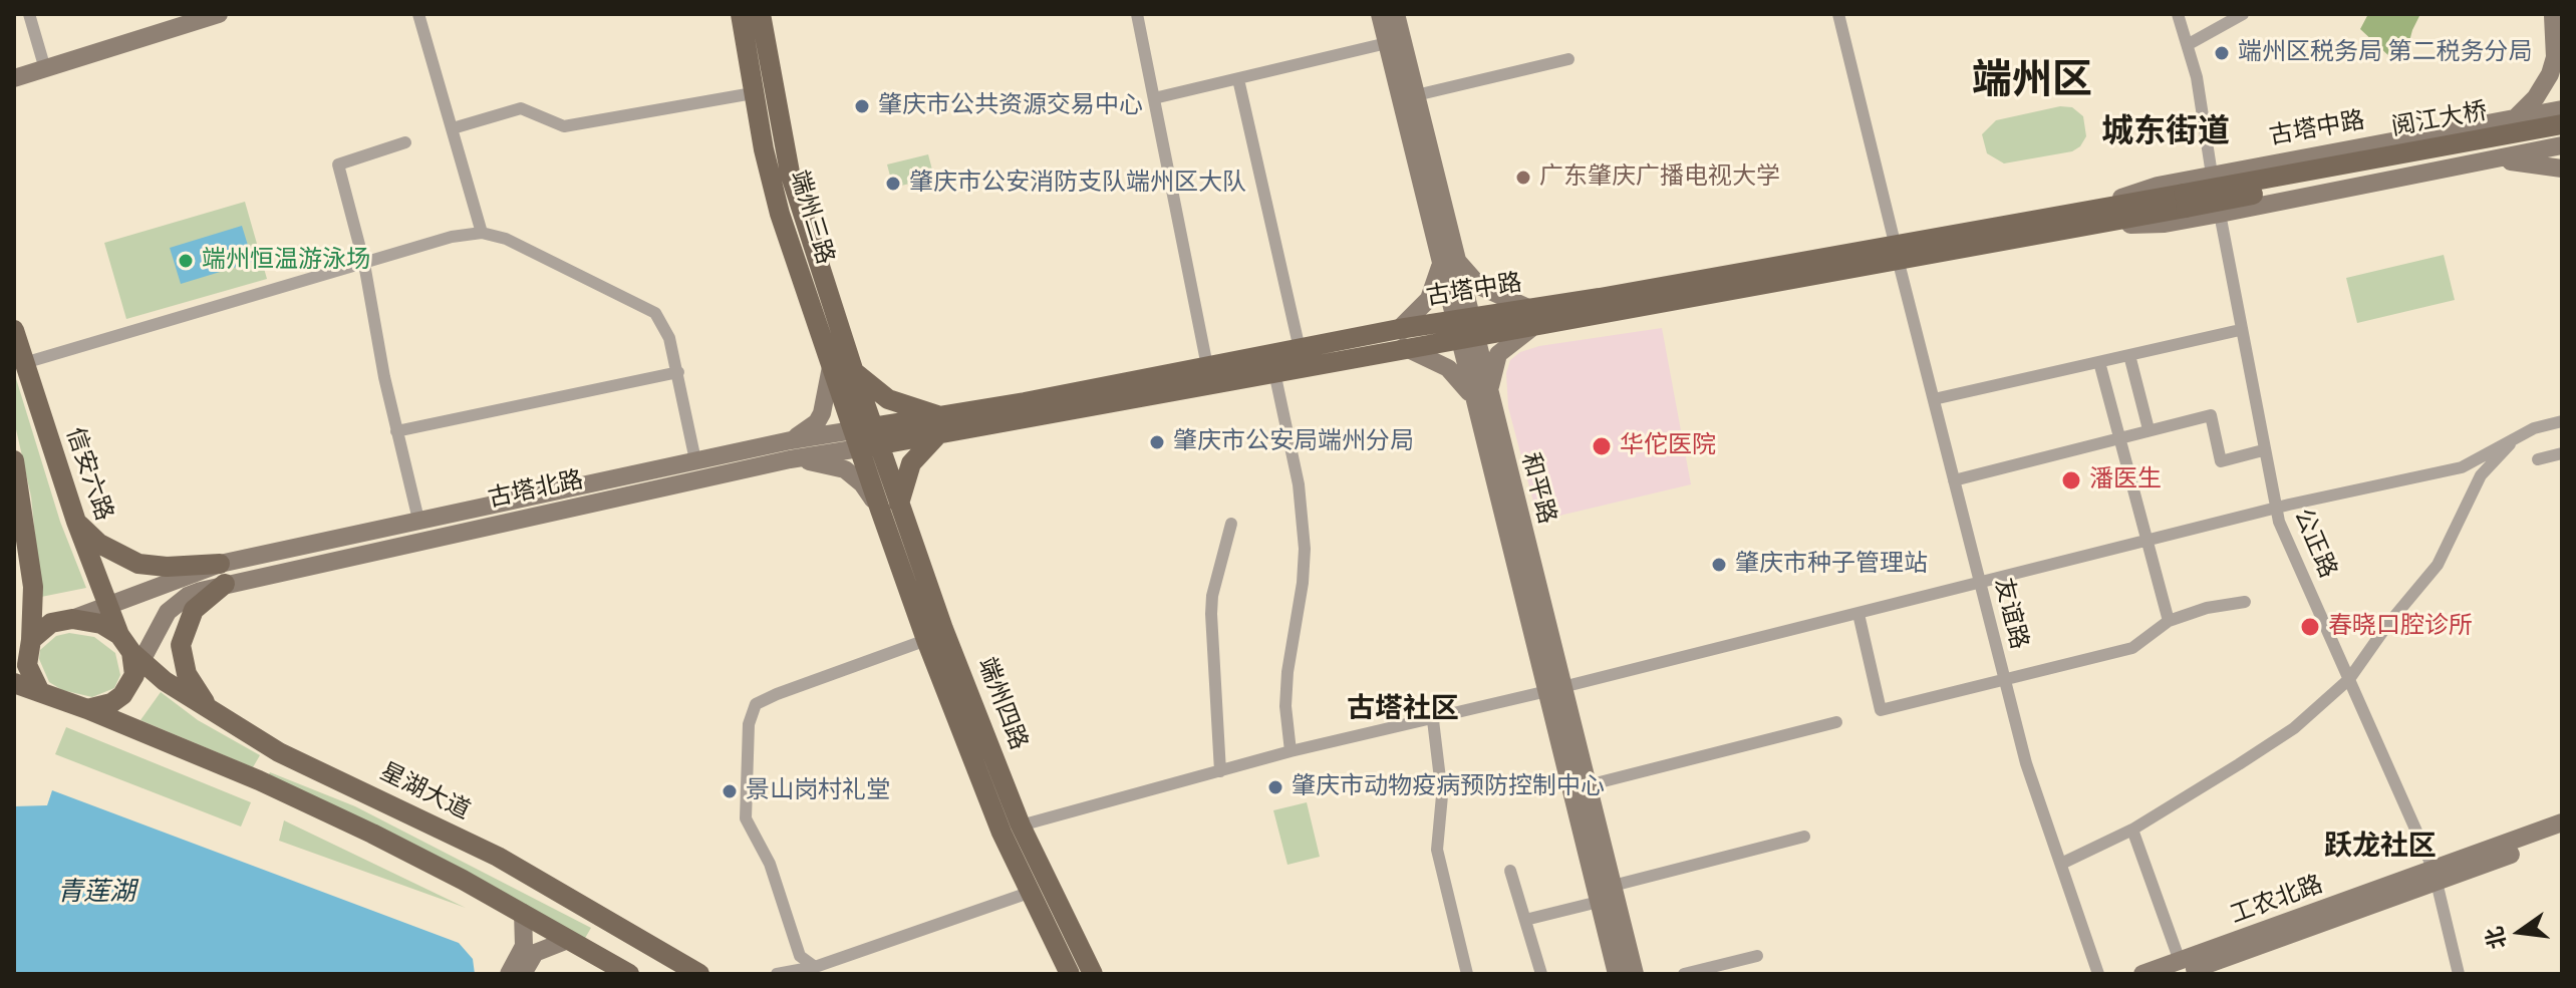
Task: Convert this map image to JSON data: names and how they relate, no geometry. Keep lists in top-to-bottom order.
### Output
{
  "streets": {
    "main road": [
      "阅江大桥",
      "古塔中路",
      "端州三路",
      "信安六路",
      "和平路",
      "古塔北路",
      "端州四路",
      "星湖大道",
      "工农北路"
    ],
    "street": ["公正路", "友谊路"]
  },
  "crossings": [
    ["阅江大桥", "古塔中路"],
    ["古塔中路", "端州三路"],
    ["古塔中路", "和平路"],
    ["古塔中路", "古塔北路"],
    ["古塔中路", "公正路"],
    ["古塔中路", "友谊路"],
    ["古塔中路", "端州四路"],
    ["端州三路", "古塔北路"],
    ["端州三路", "端州四路"],
    ["信安六路", "星湖大道"],
    ["古塔北路", "端州四路"],
    ["公正路", "工农北路"]
  ],
  "districts": [
    "端州区",
    "城东街道",
    "古塔社区",
    "跃龙社区"
  ],
  "water": ["青莲湖"],
  "places": [
    "端州区税务局 第二税务分局",
    "肇庆市公共资源交易中心",
    "广东肇庆广播电视大学",
    "肇庆市公安消防支队端州区大队",
    "端州恒温游泳场",
    "肇庆市公安局端州分局",
    "华佗医院",
    "潘医生",
    "肇庆市种子管理站",
    "春晓口腔诊所",
    "肇庆市动物疫病预防控制中心",
    "景山岗村礼堂"
  ],
  "north": "left"
}
